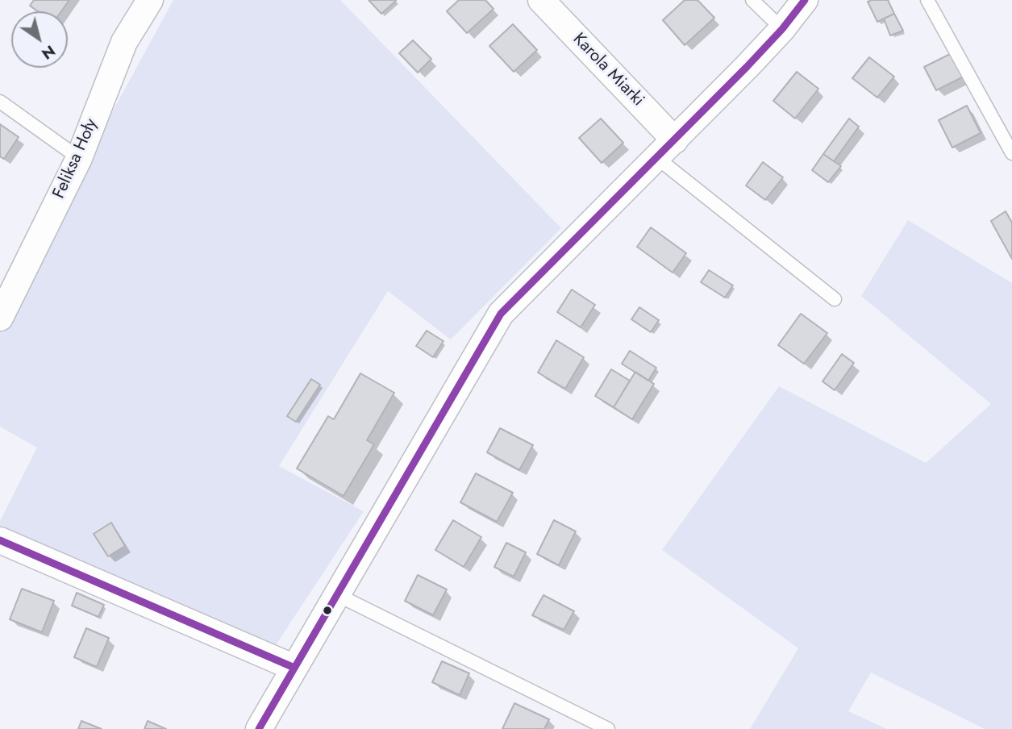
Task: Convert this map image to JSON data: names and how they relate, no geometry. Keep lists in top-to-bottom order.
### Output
{
  "streets": {
    "street": ["Karola Miarki", "Feliksa Hoły"]
  },
  "north": "bottom right"
}
